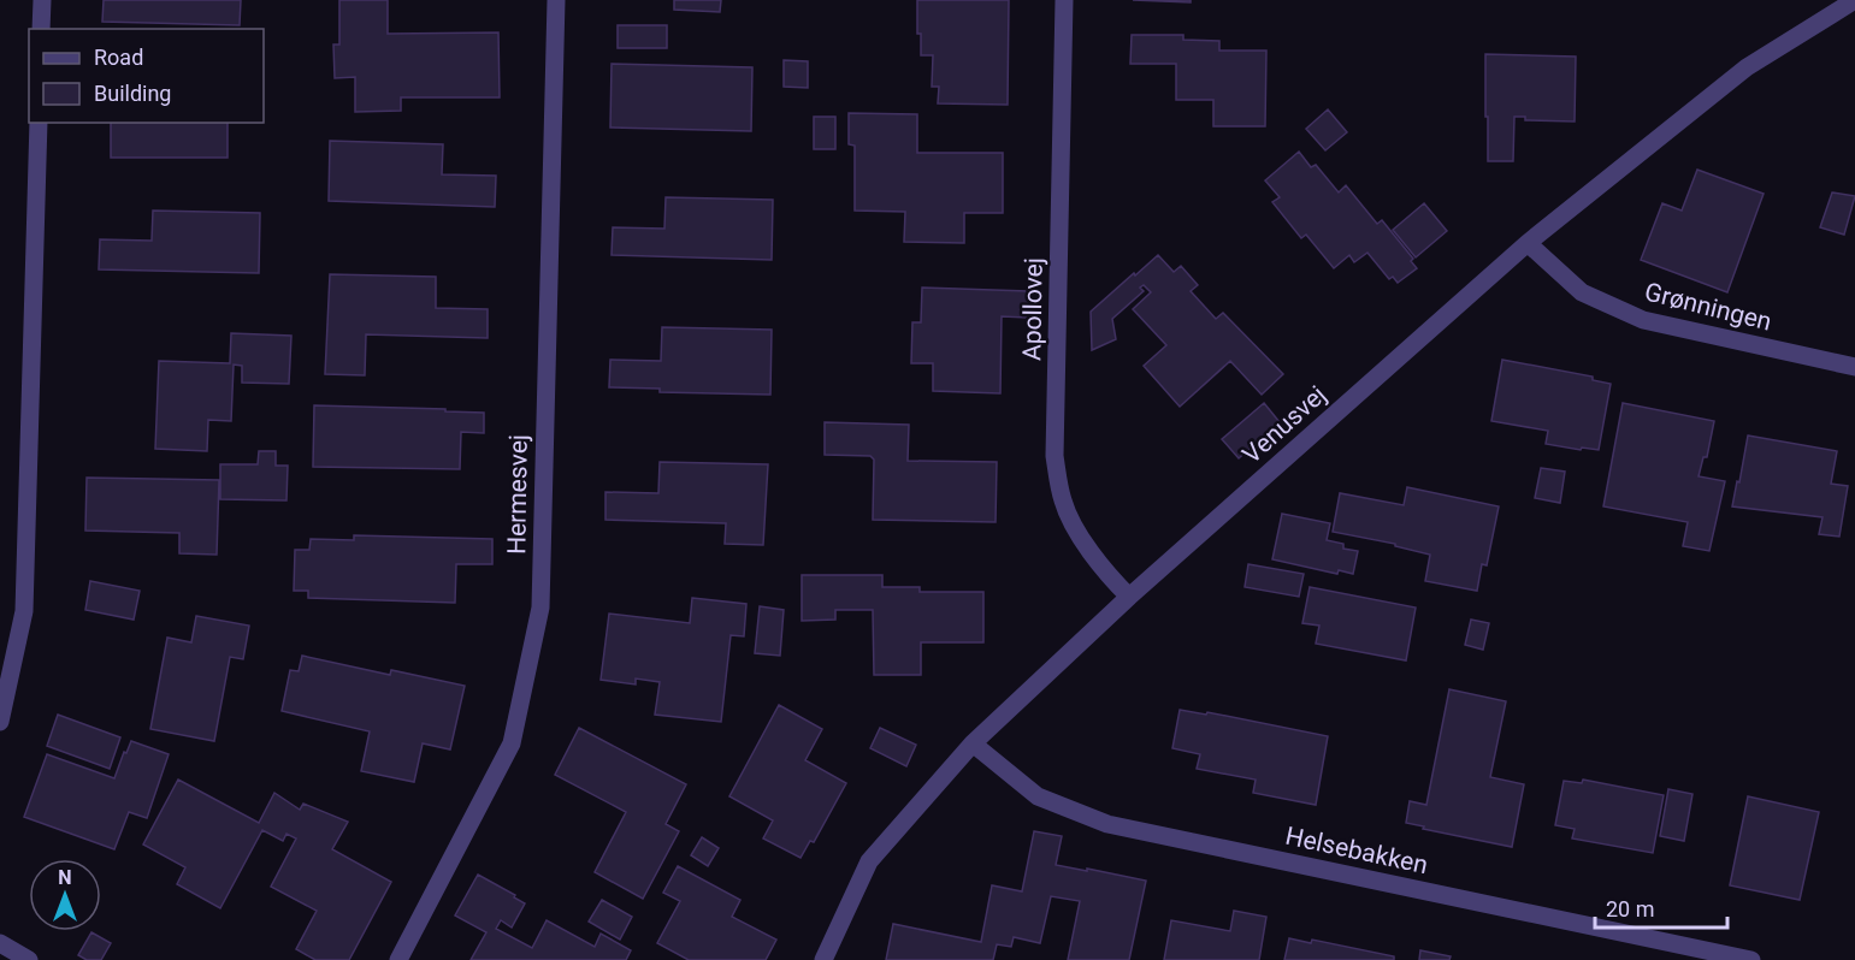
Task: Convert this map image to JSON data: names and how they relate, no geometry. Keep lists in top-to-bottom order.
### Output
{
  "streets": {
    "street": [
      "Grønningen",
      "Apollovej",
      "Venusvej",
      "Hermesvej",
      "Helsebakken"
    ]
  },
  "crossings": [
    ["Grønningen", "Venusvej"],
    ["Apollovej", "Venusvej"],
    ["Venusvej", "Helsebakken"]
  ],
  "legend": ["Road", "Building"],
  "scale_bar": "20 m",
  "north": "top"
}
